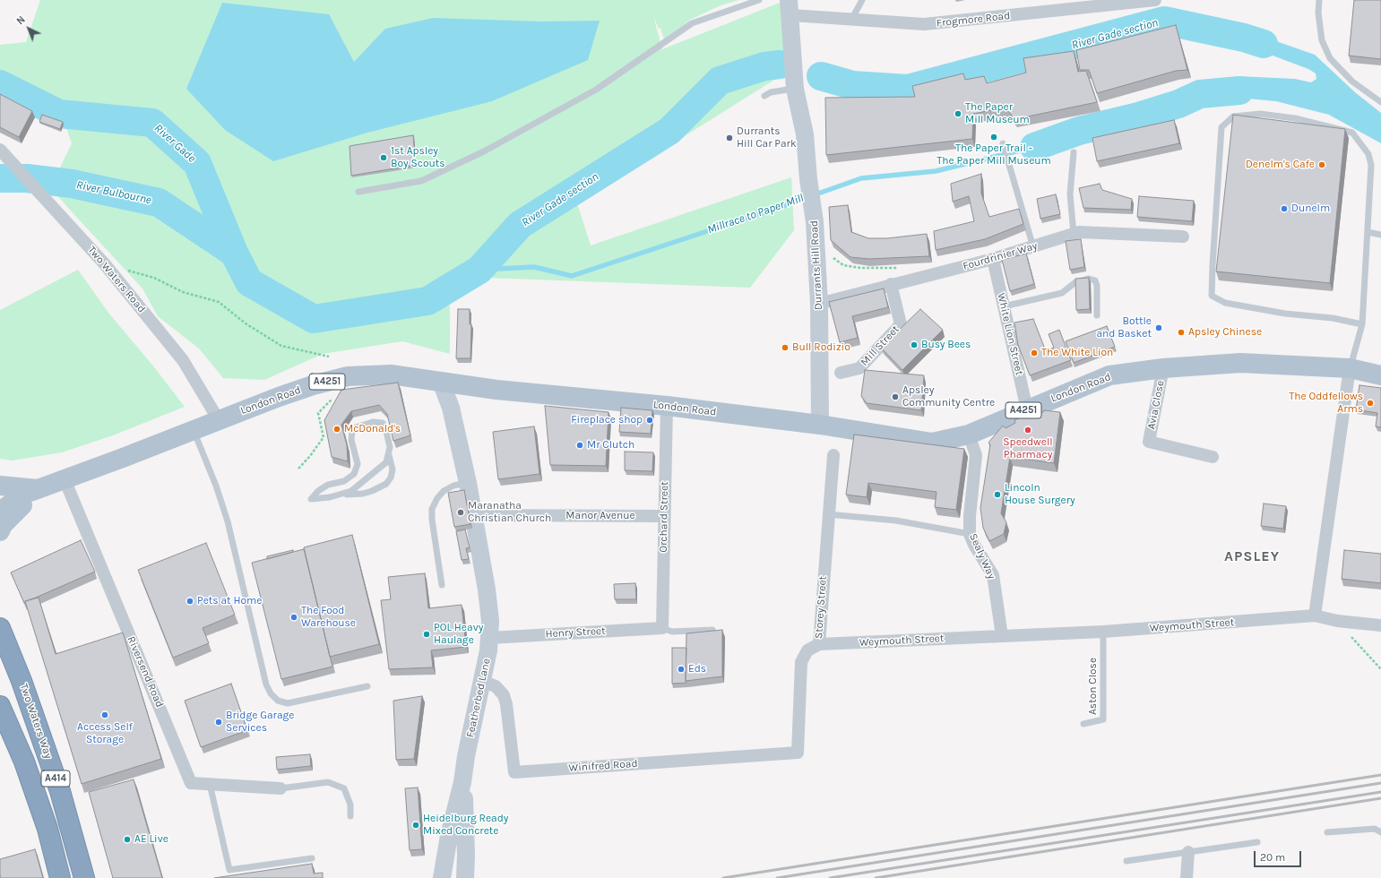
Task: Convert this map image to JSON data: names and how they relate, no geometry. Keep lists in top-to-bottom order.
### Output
{
  "streets": {
    "highway": ["Two Waters Way", "A414"],
    "main road": ["A4251", "London Road"],
    "street": [
      "Frogmore Road",
      "Fourdrinier Way",
      "Durrants Hill Road",
      "Two Waters Road",
      "White Lion Street",
      "Mill Street",
      "Avia Close",
      "Manor Avenue",
      "Orchard Street",
      "Sealy Way",
      "Storey Street",
      "Weymouth Street",
      "Henry Street",
      "Riversend Road",
      "Featherbed Lane",
      "Winifred Road"
    ],
    "lane": ["Aston Close"]
  },
  "crossings": [
    ["Frogmore Road", "Durrants Hill Road"],
    ["Fourdrinier Way", "Durrants Hill Road"],
    ["Fourdrinier Way", "White Lion Street"],
    ["Fourdrinier Way", "Mill Street"],
    ["Durrants Hill Road", "London Road"],
    ["Two Waters Road", "London Road"],
    ["White Lion Street", "London Road"],
    ["A4251", "London Road"],
    ["London Road", "Avia Close"],
    ["London Road", "Orchard Street"],
    ["London Road", "Sealy Way"],
    ["London Road", "Riversend Road"],
    ["London Road", "Featherbed Lane"],
    ["Manor Avenue", "Orchard Street"],
    ["Manor Avenue", "Featherbed Lane"],
    ["Orchard Street", "Henry Street"],
    ["Sealy Way", "Weymouth Street"],
    ["Storey Street", "Weymouth Street"],
    ["Storey Street", "Winifred Road"],
    ["Weymouth Street", "Aston Close"],
    ["Henry Street", "Featherbed Lane"],
    ["Featherbed Lane", "Winifred Road"]
  ],
  "districts": ["APSLEY"],
  "water": [
    "River Gade section",
    "River Gade",
    "River Bulbourne",
    "Millrace to Paper Mill"
  ],
  "places": [
    "The Paper Mill Museum",
    "The Paper Trail - The Paper Mill Museum",
    "Durrants Hill Car Park",
    "1st Apsley Boy Scouts",
    "Denelm's Cafe",
    "Dunelm",
    "Bottle and Basket",
    "Apsley Chinese",
    "Busy Bees",
    "Bull Rodizio",
    "The White Lion",
    "Apsley Community Centre",
    "The Oddfellows Arms",
    "Fireplace shop",
    "McDonald's",
    "Speedwell Pharmacy",
    "Mr Clutch",
    "Lincoln House Surgery",
    "Maranatha Christian Church",
    "Pets at Home",
    "The Food Warehouse",
    "POL Heavy Haulage",
    "Eds",
    "Access Self Storage",
    "Bridge Garage Services",
    "Heidelburg Ready Mixed Concrete",
    "AE Live"
  ],
  "scale_bar": "20 m",
  "north": "top left"
}
